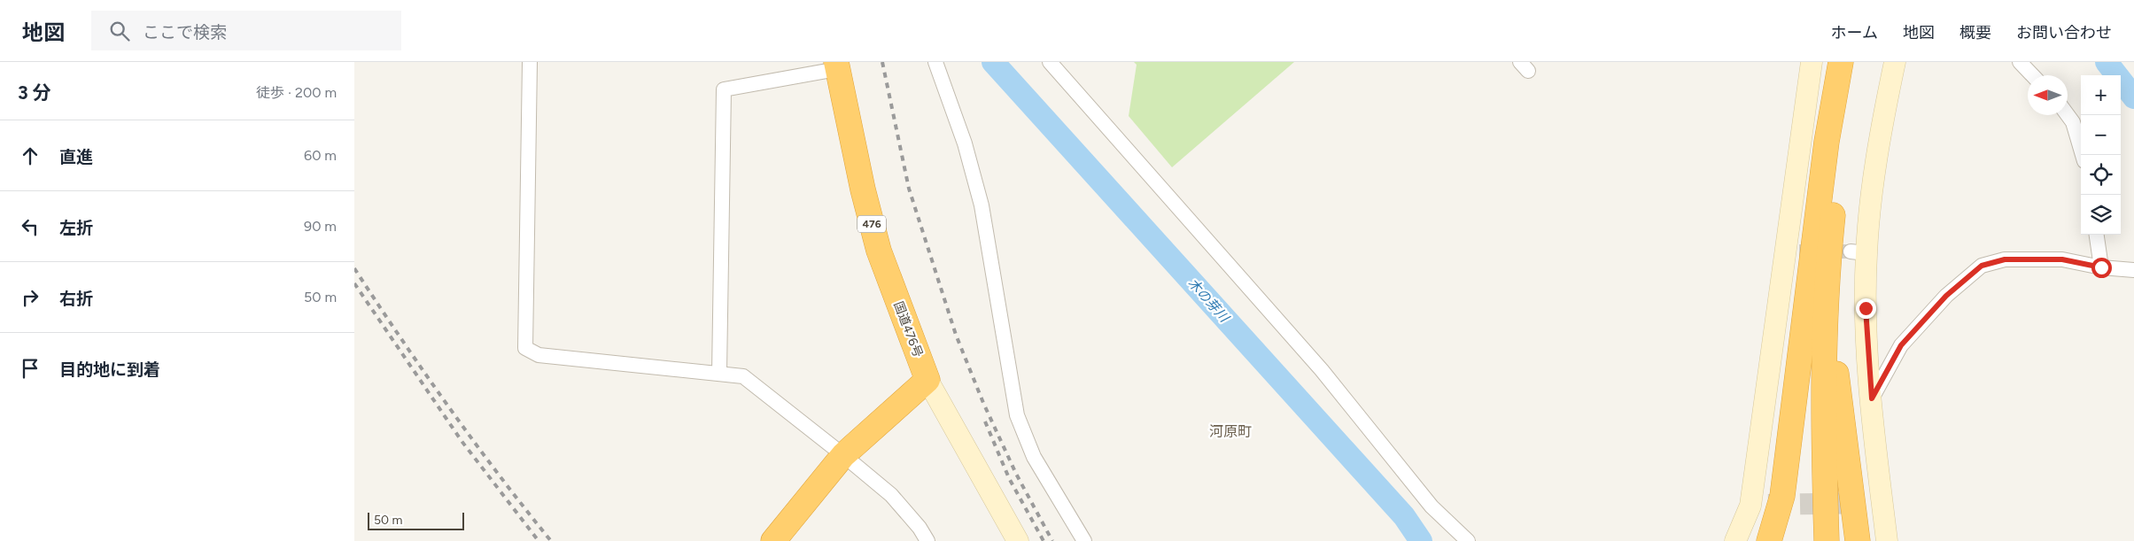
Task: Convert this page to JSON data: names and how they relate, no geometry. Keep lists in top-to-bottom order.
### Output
{
  "streets": {
    "highway": ["476", "国道476号"]
  },
  "districts": ["河原町"],
  "water": ["木の芽川"],
  "scale_bar": "50 m",
  "north": "left",
  "page": {
    "header": "地図",
    "search": "ここで検索",
    "nav": [
      "ホーム",
      "地図",
      "概要",
      "お問い合わせ"
    ],
    "heading": ["3 分", "徒歩 · 200 m"],
    "map_buttons": ["+", "−"],
    "list": [
      ["直進", "60 m"],
      ["左折", "90 m"],
      ["右折", "50 m"],
      "目的地に到着"
    ],
    "scale": "50 m"
  }
}
